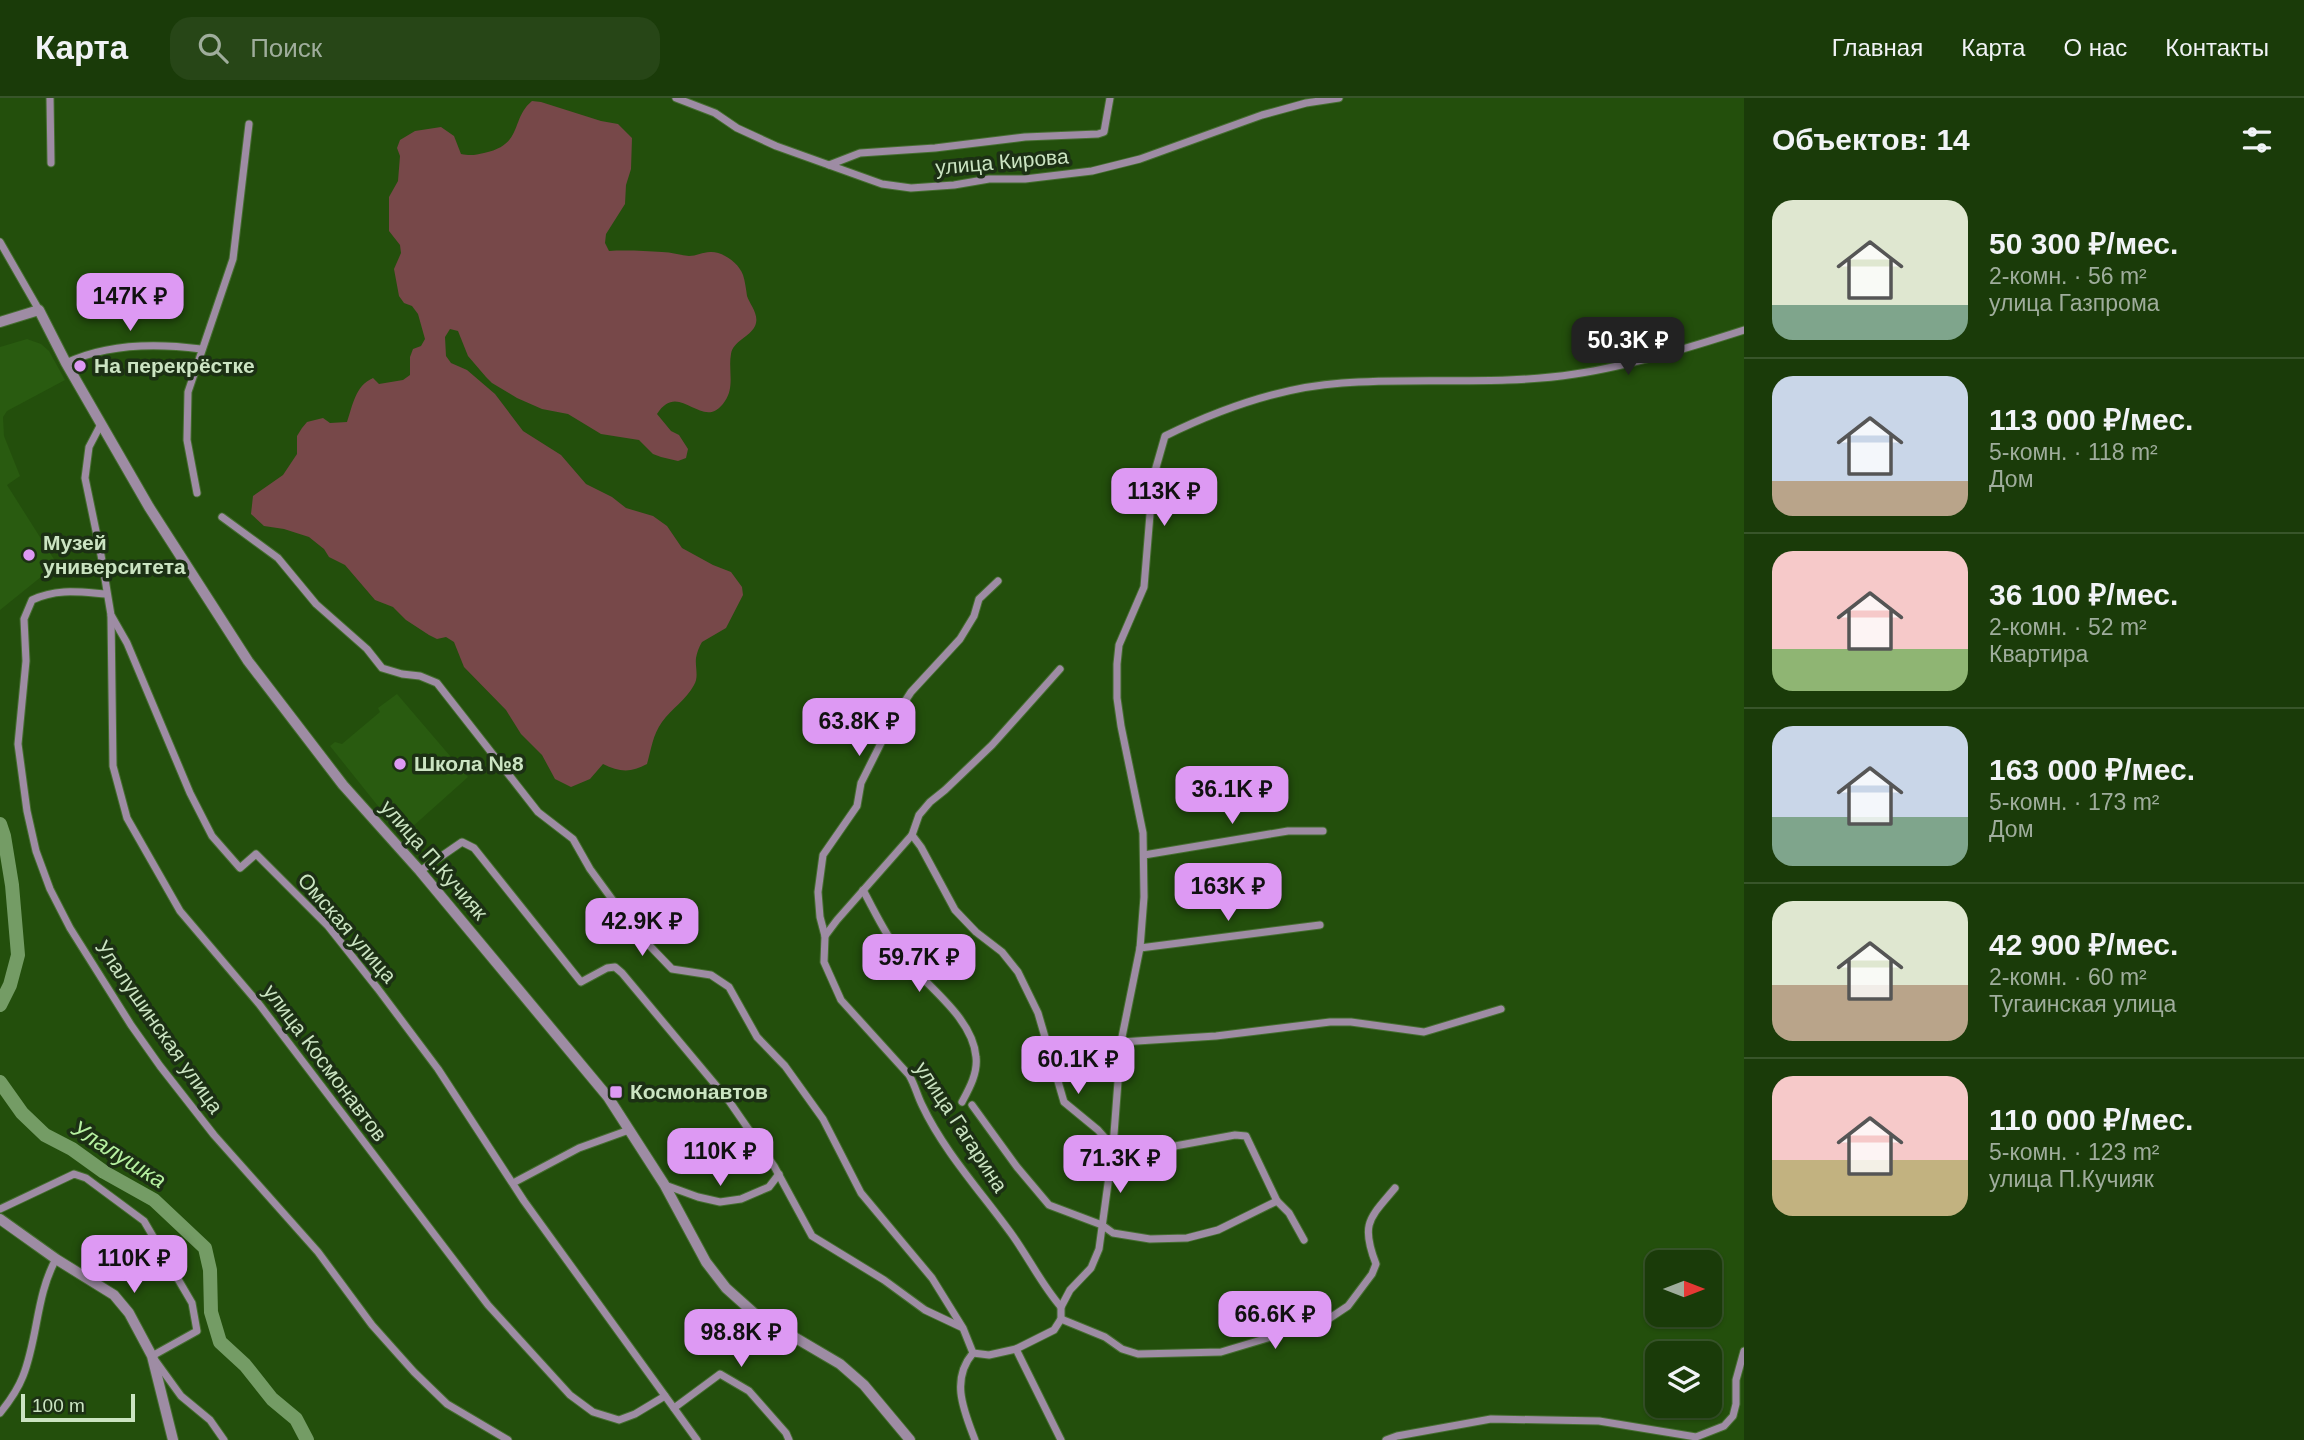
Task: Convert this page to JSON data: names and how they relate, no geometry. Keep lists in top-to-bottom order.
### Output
{
  "streets": {
    "street": [
      "улица Кирова",
      "улица П.Кучияк",
      "Омская улица",
      "Улалушинская улица",
      "улица Космонавтов",
      "улица Гагарина"
    ]
  },
  "crossings": [
    ["улица П.Кучияк", "Омская улица"],
    ["Омская улица", "Улалушинская улица"],
    ["Омская улица", "улица Космонавтов"]
  ],
  "water": ["Улалушка"],
  "places": {
    "other": ["На перекрёстке", "Музей университета", "Школа №8"],
    "transit": ["Космонавтов"]
  },
  "scale_bar": "100 m",
  "north": "right",
  "page": {
    "header": "Карта",
    "search": "Поиск",
    "nav": [
      "Главная",
      "Карта",
      "О нас",
      "Контакты"
    ],
    "heading": "Объектов: 14",
    "list": [
      {
        "name": "50 300 ₽/мес.",
        "note": "2-комн. · 56 m² · улица Газпрома"
      },
      {
        "name": "113 000 ₽/мес.",
        "note": "5-комн. · 118 m² · Дом"
      },
      {
        "name": "36 100 ₽/мес.",
        "note": "2-комн. · 52 m² · Квартира"
      },
      {
        "name": "163 000 ₽/мес.",
        "note": "5-комн. · 173 m² · Дом"
      },
      {
        "name": "42 900 ₽/мес.",
        "note": "2-комн. · 60 m² · Тугаинская улица"
      },
      {
        "name": "110 000 ₽/мес.",
        "note": "5-комн. · 123 m² · улица П.Кучияк"
      }
    ],
    "price": [
      "147K ₽",
      "50.3K ₽",
      "113K ₽",
      "63.8K ₽",
      "36.1K ₽",
      "163K ₽",
      "42.9K ₽",
      "59.7K ₽",
      "60.1K ₽",
      "110K ₽",
      "71.3K ₽",
      "110K ₽",
      "66.6K ₽",
      "98.8K ₽"
    ],
    "scale": "100 m"
  }
}
